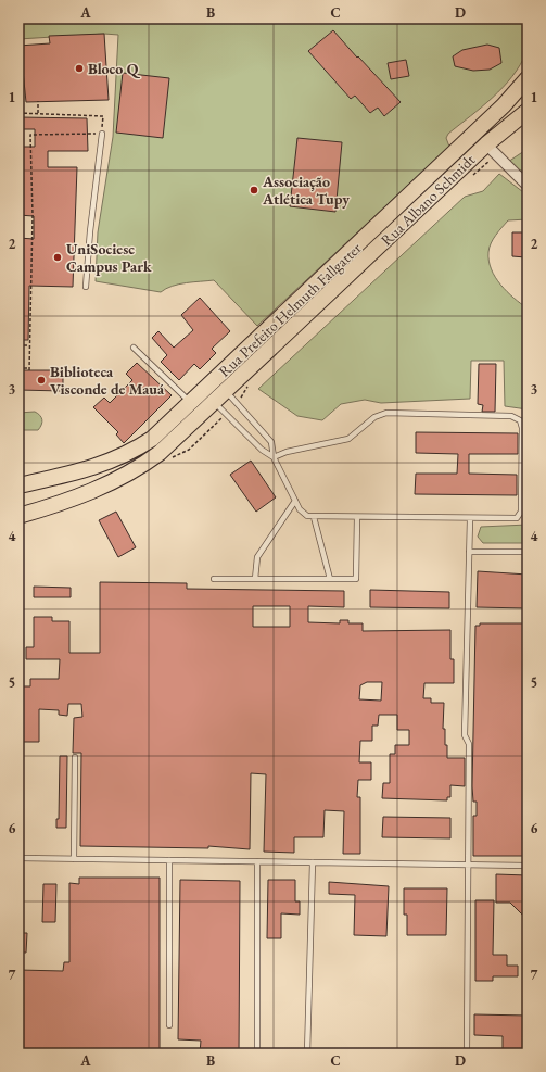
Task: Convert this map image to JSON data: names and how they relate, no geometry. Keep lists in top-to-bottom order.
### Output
{
  "streets": {
    "main road": ["Rua Albano Schmidt", "Rua Prefeito Helmuth Fallgatter"]
  },
  "places": [
    "Bloco Q",
    "Associação Atlética Tupy",
    "UniSociesc Campus Park",
    "Biblioteca Visconde de Mauá"
  ],
  "grid": {
    "columns": [
      "A",
      "B",
      "C",
      "D"
    ],
    "rows": [
      "1",
      "2",
      "3",
      "4",
      "5",
      "6",
      "7"
    ]
  }
}
